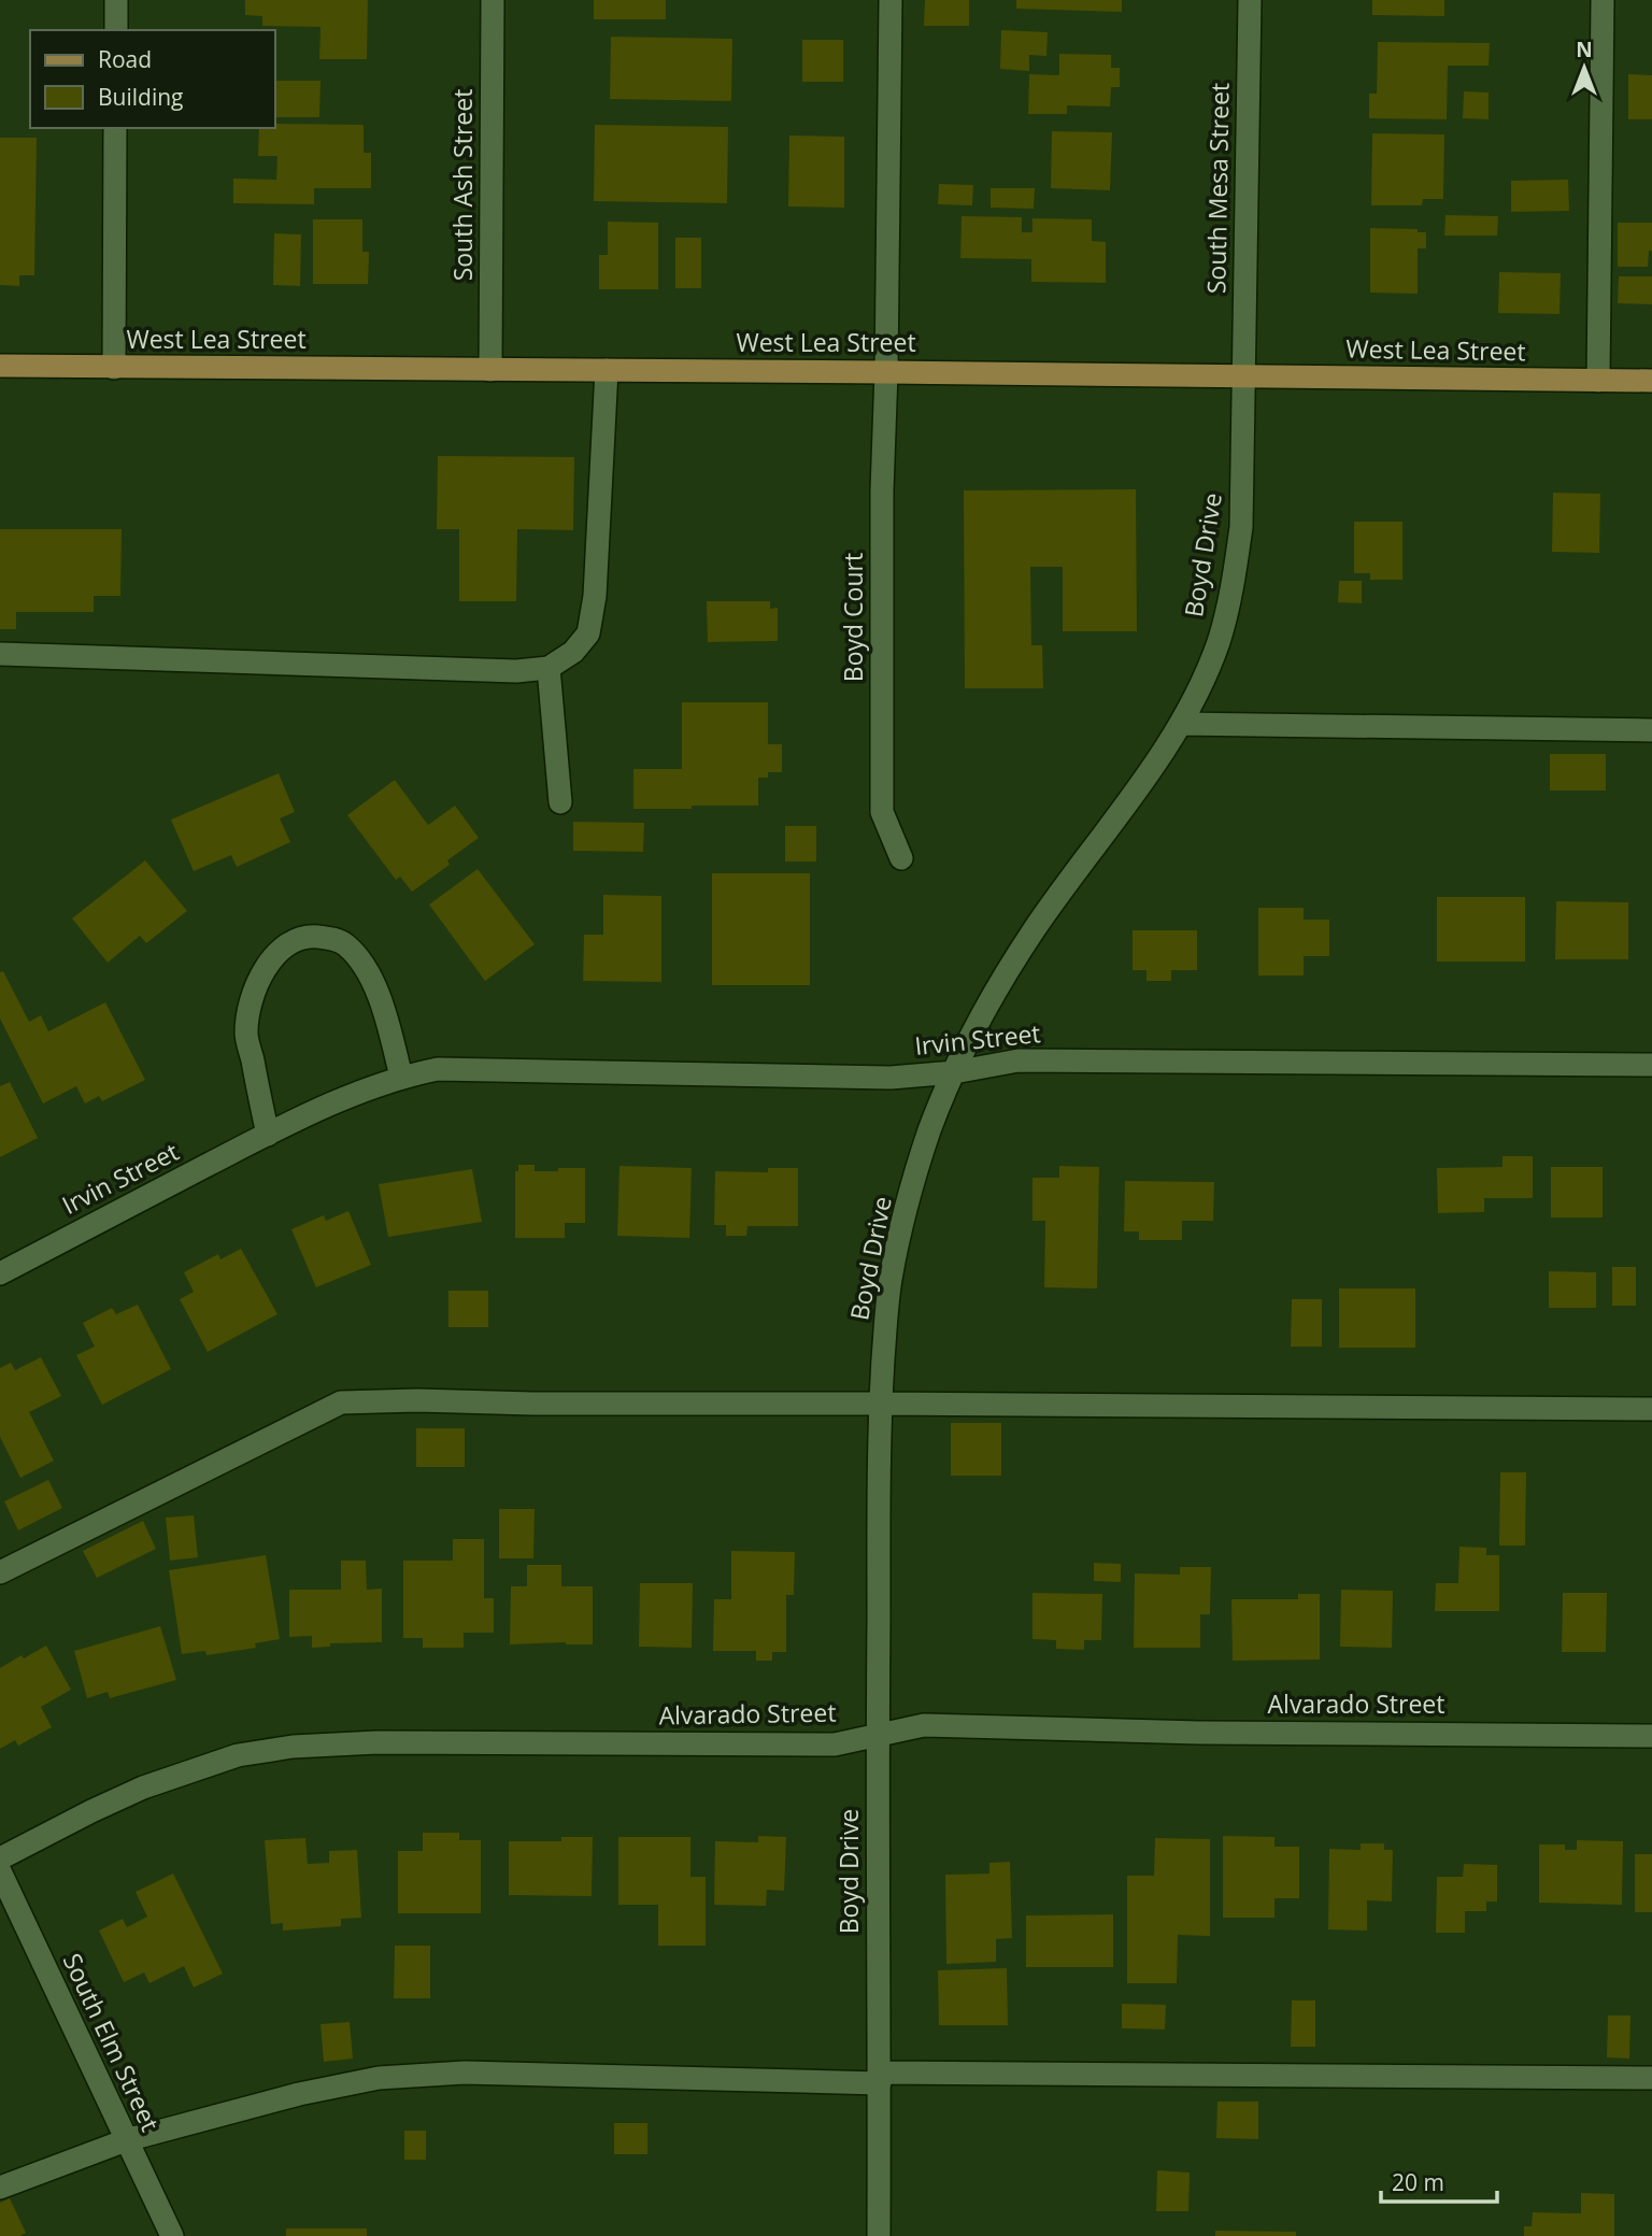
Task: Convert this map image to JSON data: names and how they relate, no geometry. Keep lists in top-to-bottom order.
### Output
{
  "streets": {
    "main road": ["West Lea Street"],
    "street": [
      "South Ash Street",
      "South Mesa Street",
      "Boyd Drive",
      "Boyd Court",
      "Irvin Street",
      "Alvarado Street",
      "South Elm Street"
    ]
  },
  "crossings": [
    ["South Ash Street", "West Lea Street"],
    ["South Mesa Street", "West Lea Street"],
    ["South Mesa Street", "Boyd Drive"],
    ["West Lea Street", "Boyd Drive"],
    ["West Lea Street", "Boyd Court"],
    ["Boyd Drive", "Irvin Street"],
    ["Boyd Drive", "Alvarado Street"]
  ],
  "legend": ["Road", "Building"],
  "scale_bar": "20 m",
  "north": "top"
}
